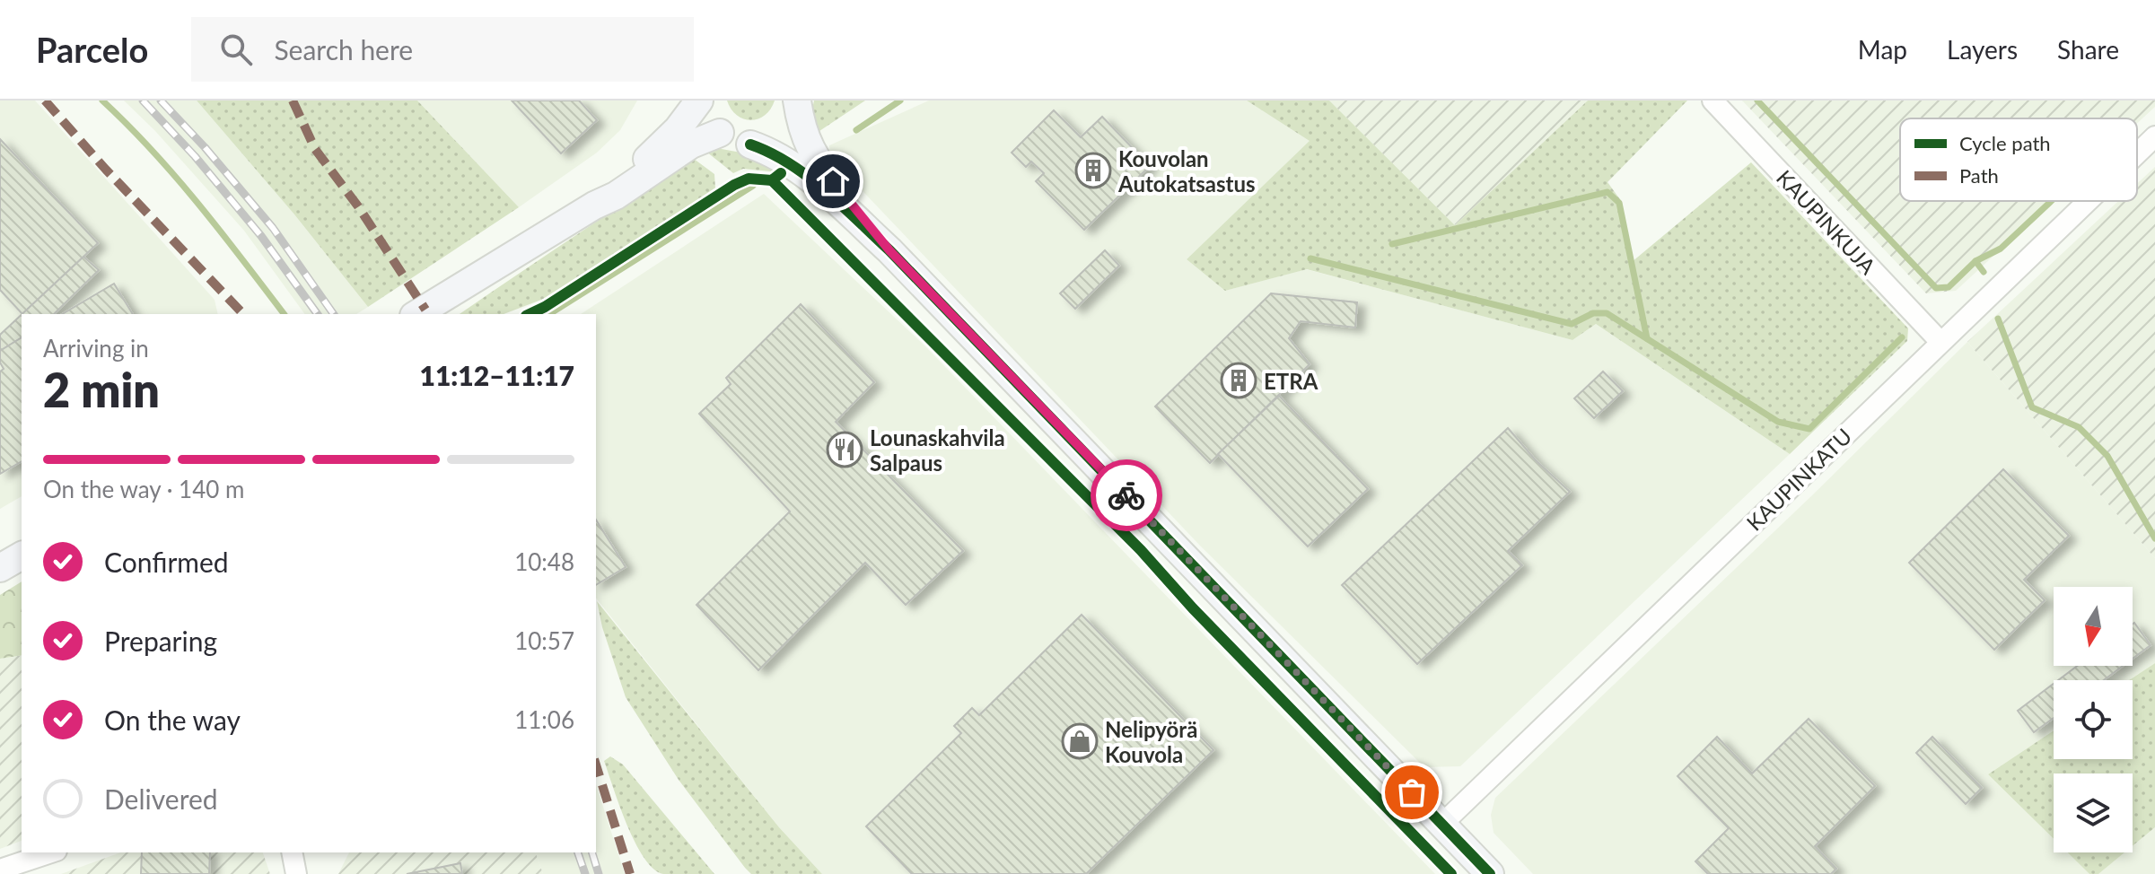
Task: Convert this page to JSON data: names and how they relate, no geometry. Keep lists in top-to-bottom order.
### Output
{
  "streets": {
    "street": ["KAUPINKUJA", "KAUPINKATU"]
  },
  "crossings": [
    ["KAUPINKUJA", "KAUPINKATU"]
  ],
  "places": {
    "building": ["Kouvolan Autokatsastus", "ETRA"],
    "restaurant": ["Lounaskahvila Salpaus"],
    "shop": ["Nelipyörä Kouvola"]
  },
  "legend": ["Cycle path", "Path"],
  "north": "bottom",
  "page": {
    "header": "Parcelo",
    "search": "Search here",
    "nav": ["Map", "Layers", "Share"],
    "heading": ["2 min", "Arriving in", "11:12–11:17"],
    "bar": "On the way · 140 m",
    "list": [
      ["Confirmed", "10:48"],
      ["Preparing", "10:57"],
      ["On the way", "11:06"],
      "Delivered"
    ]
  }
}
